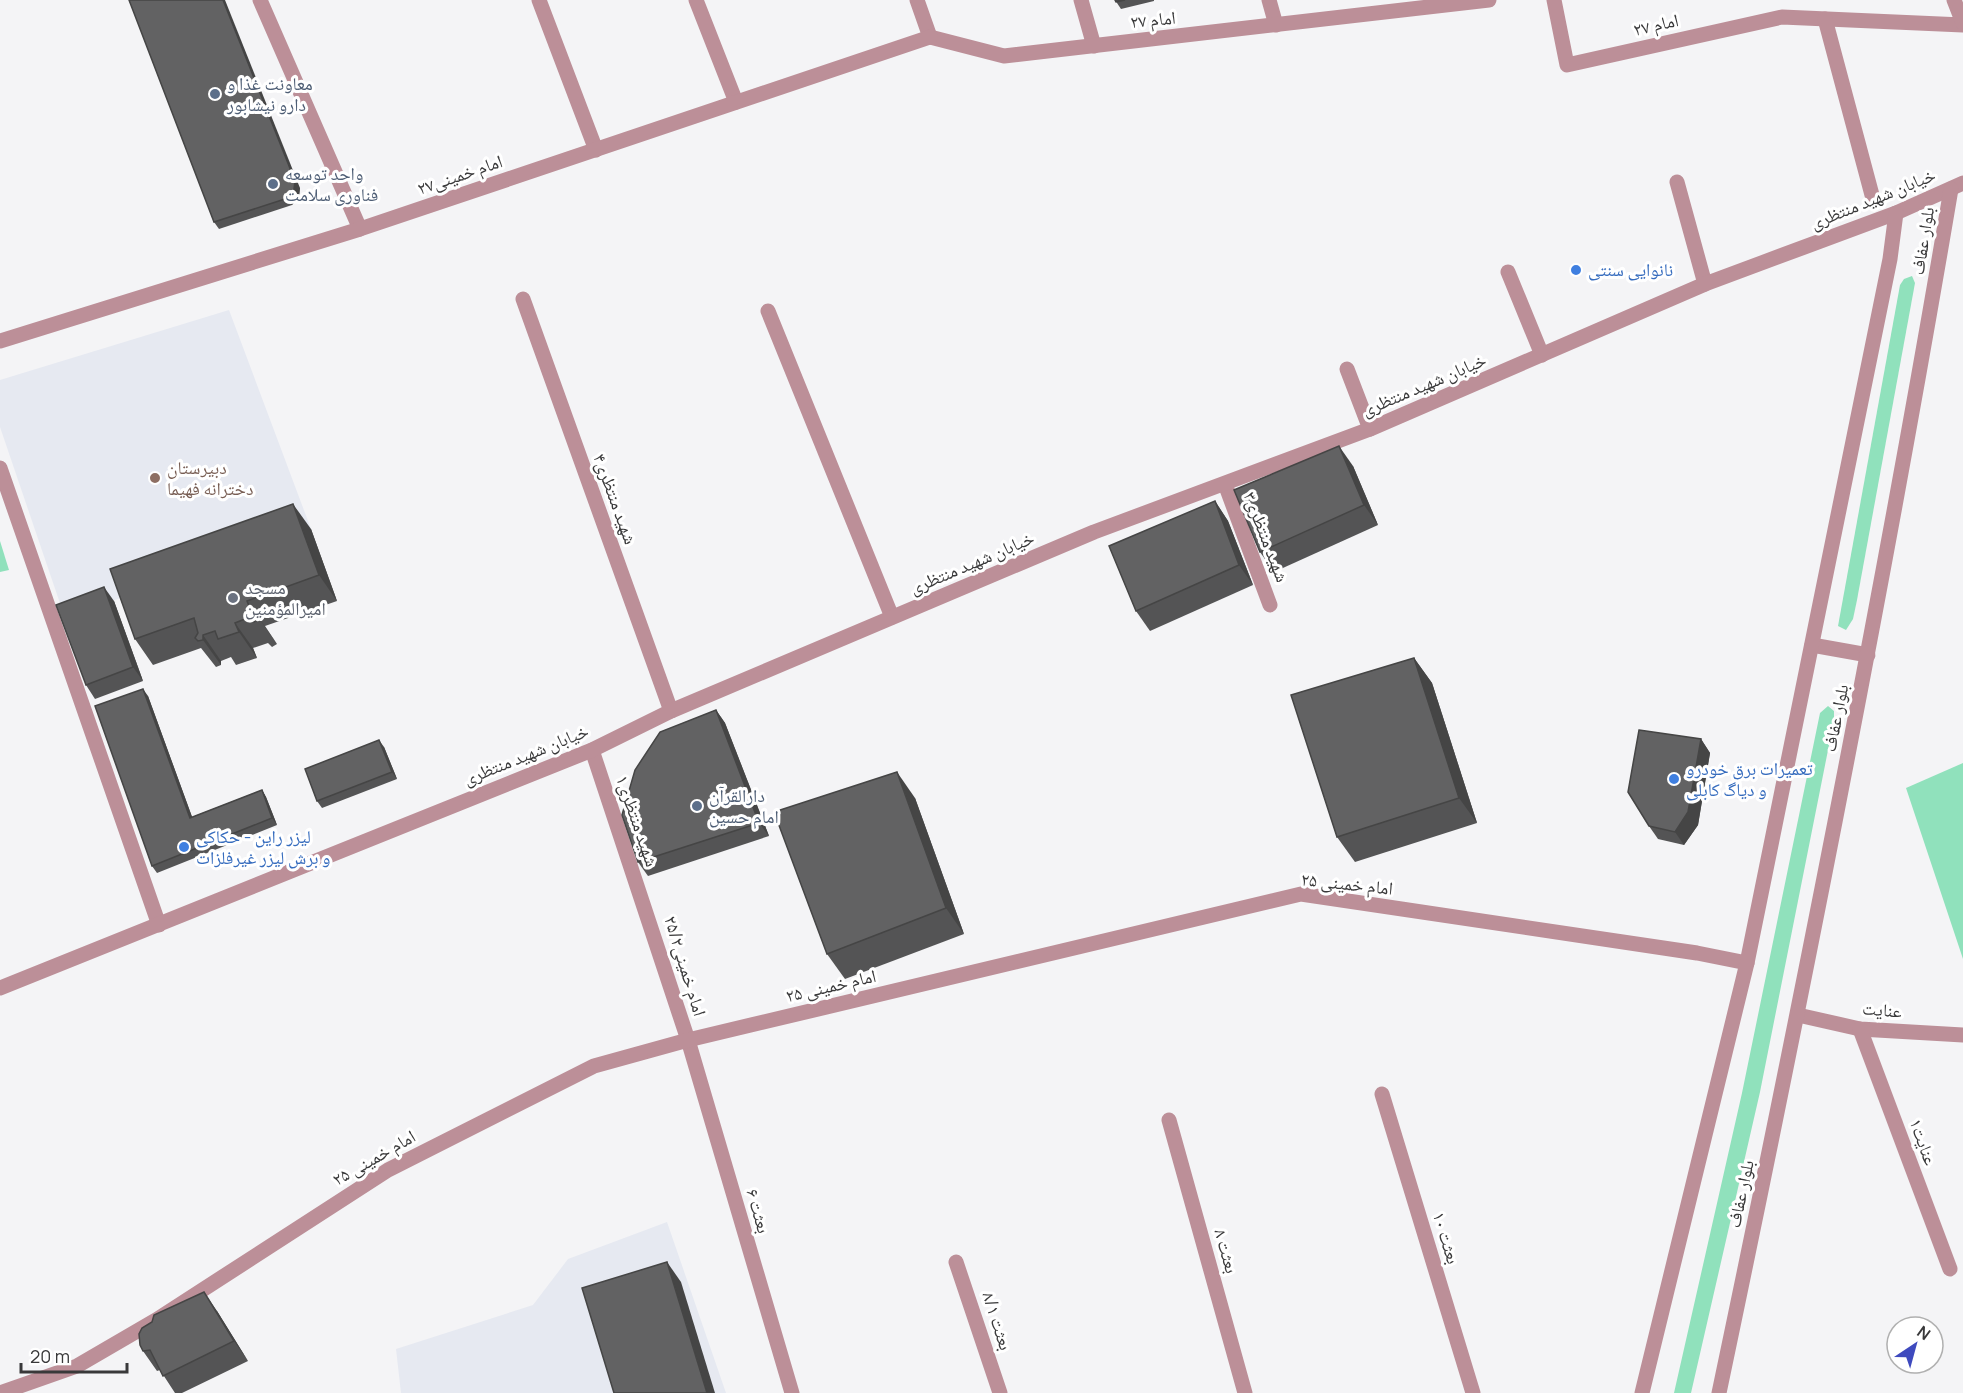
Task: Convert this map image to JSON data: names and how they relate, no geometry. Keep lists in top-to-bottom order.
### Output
{
  "streets": {
    "street": [
      "امام ۲۷",
      "امام خمینی۲۷",
      "خیابان شهید منتظری",
      "بلوار عفاف",
      "شهید منتظری۴",
      "شهید منتظری۳",
      "شهید منتظری۱",
      "امام خمینی ۲۵",
      "امام خمینی۲۵/۲",
      "عنایت",
      "عنایت۱",
      "بعثت ۶",
      "بعثت ۱۰",
      "بعثت ۸",
      "بعثت ۸/۱"
    ]
  },
  "crossings": [
    ["امام ۲۷", "امام خمینی۲۷"],
    ["خیابان شهید منتظری", "بلوار عفاف"],
    ["خیابان شهید منتظری", "شهید منتظری۴"],
    ["خیابان شهید منتظری", "شهید منتظری۳"],
    ["خیابان شهید منتظری", "شهید منتظری۱"],
    ["بلوار عفاف", "امام خمینی ۲۵"],
    ["بلوار عفاف", "عنایت"],
    ["شهید منتظری۱", "امام خمینی۲۵/۲"],
    ["امام خمینی ۲۵", "امام خمینی۲۵/۲"],
    ["امام خمینی ۲۵", "بعثت ۶"],
    ["امام خمینی۲۵/۲", "بعثت ۶"],
    ["عنایت", "عنایت۱"]
  ],
  "places": [
    "معاونت غذا و دارو نیشابور",
    "واحد توسعه فناوری سلامت",
    "نانوایی سنتی",
    "دبیرستان دخترانه فهیما",
    "مسجد امیرالمؤمنین",
    "تعمیرات برق خودرو و دیاگ کابلی",
    "دارالقرآن امام حسین",
    "لیزر راین - حکاکی و برش لیزر غیرفلزات"
  ],
  "scale_bar": "20 m",
  "north": "top right"
}
